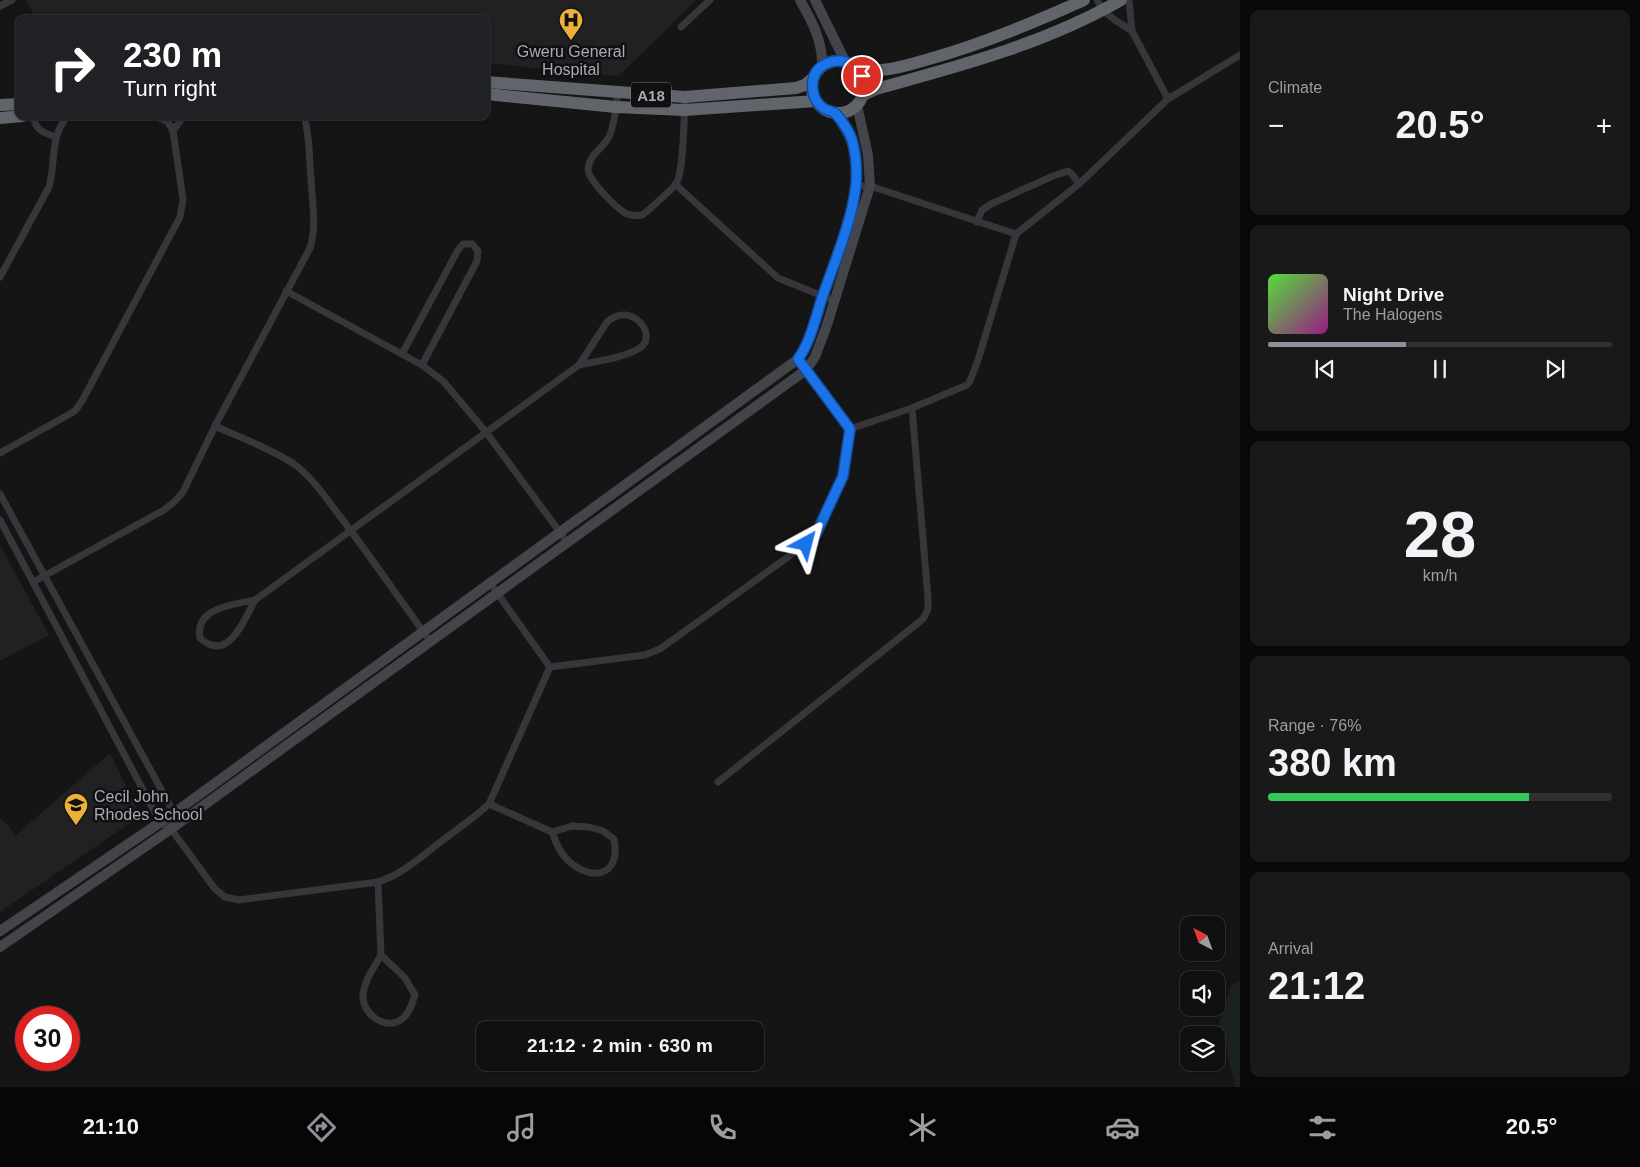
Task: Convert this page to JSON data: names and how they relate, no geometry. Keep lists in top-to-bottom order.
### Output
{
  "streets": {
    "highway": ["A18"]
  },
  "places": {
    "hospital": ["Gweru General Hospital"],
    "school or university": ["Cecil John Rhodes School"]
  },
  "north": "top left",
  "page": {
    "tile": [
      "Climate",
      ["28", "km/h"],
      ["Range · 76%", "380 km"],
      ["Arrival", "21:12"]
    ],
    "turn": ["230 m", "Turn right"],
    "heat": ["−", "20.5°", "+"],
    "song": ["Night Drive", "The Halogens"],
    "limit": "30",
    "trip": "21:12 · 2 min · 630 m",
    "tabs": ["21:10", "20.5°"]
  }
}
